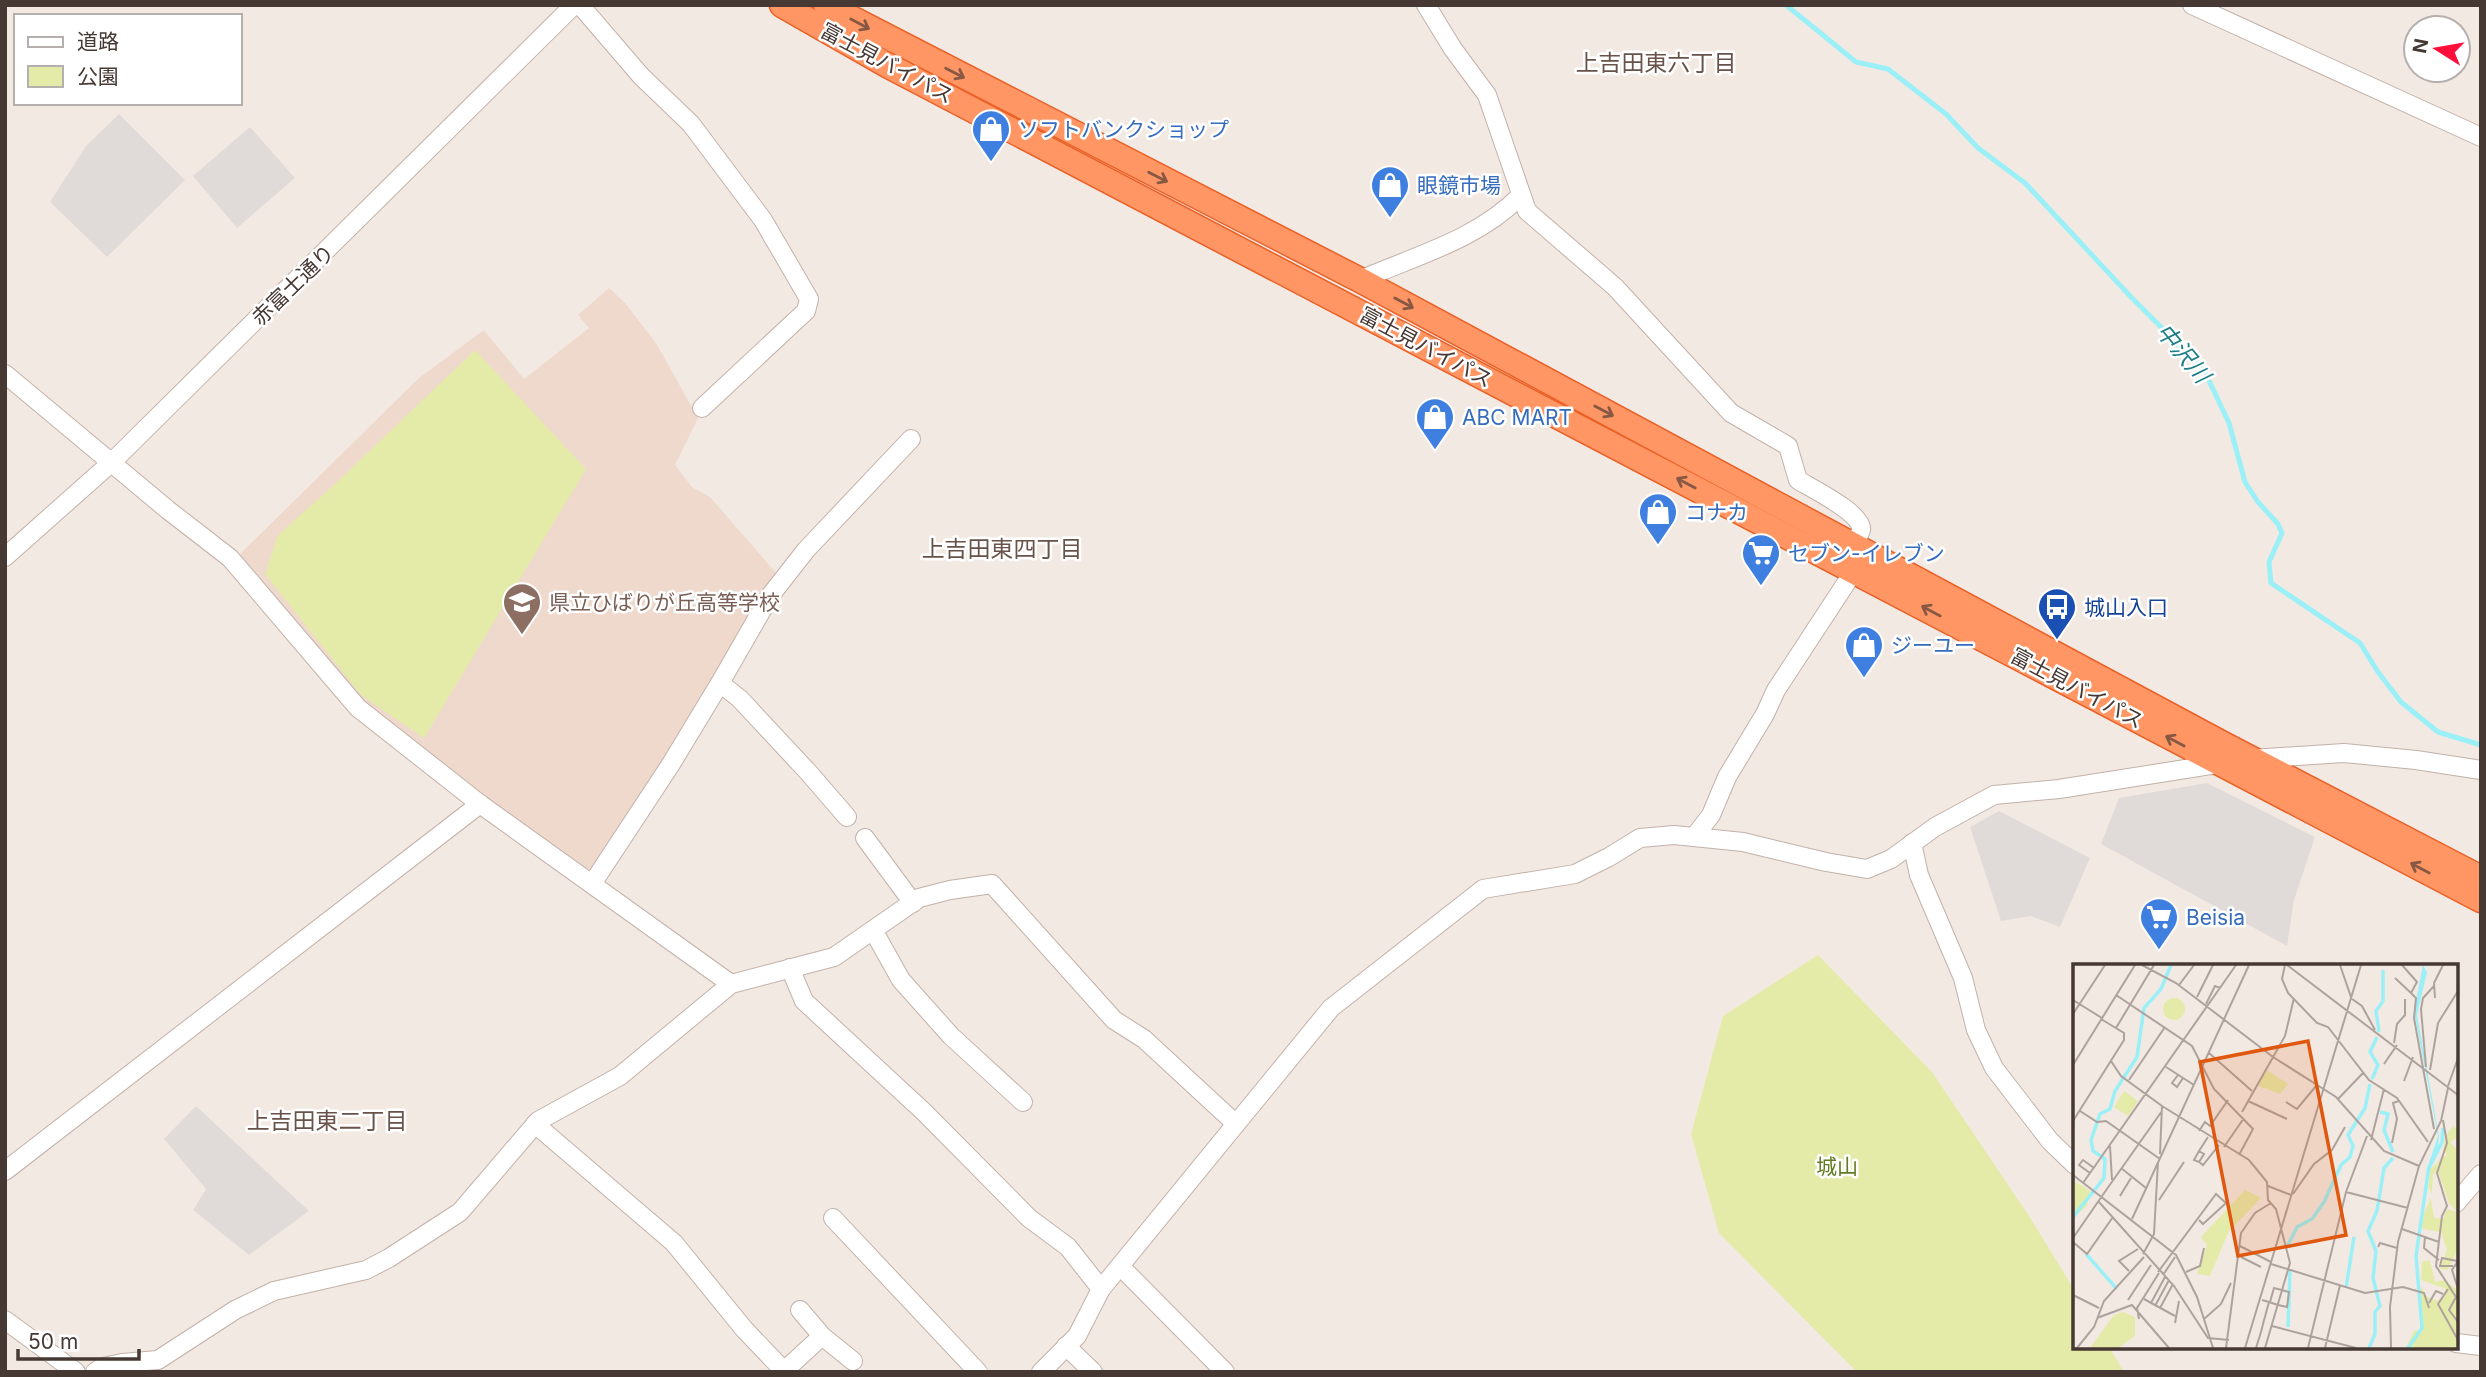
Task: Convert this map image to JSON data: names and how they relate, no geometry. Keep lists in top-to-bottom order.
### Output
{
  "streets": {
    "highway": ["富士見バイパス"],
    "street": ["赤富士通り"]
  },
  "districts": ["上吉田東六丁目", "上吉田東四丁目", "上吉田東二丁目"],
  "water": ["中沢川"],
  "parks": ["城山"],
  "places": {
    "shop": [
      "ソフトバンクショップ",
      "眼鏡市場",
      "ABC MART",
      "コナカ",
      "ジーユー"
    ],
    "supermarket": ["セブン-イレブン", "Beisia"],
    "school or university": ["県立ひばりが丘高等学校"],
    "bus stop": ["城山入口"]
  },
  "legend": ["道路", "公園"],
  "scale_bar": "50 m",
  "north": "left"
}
